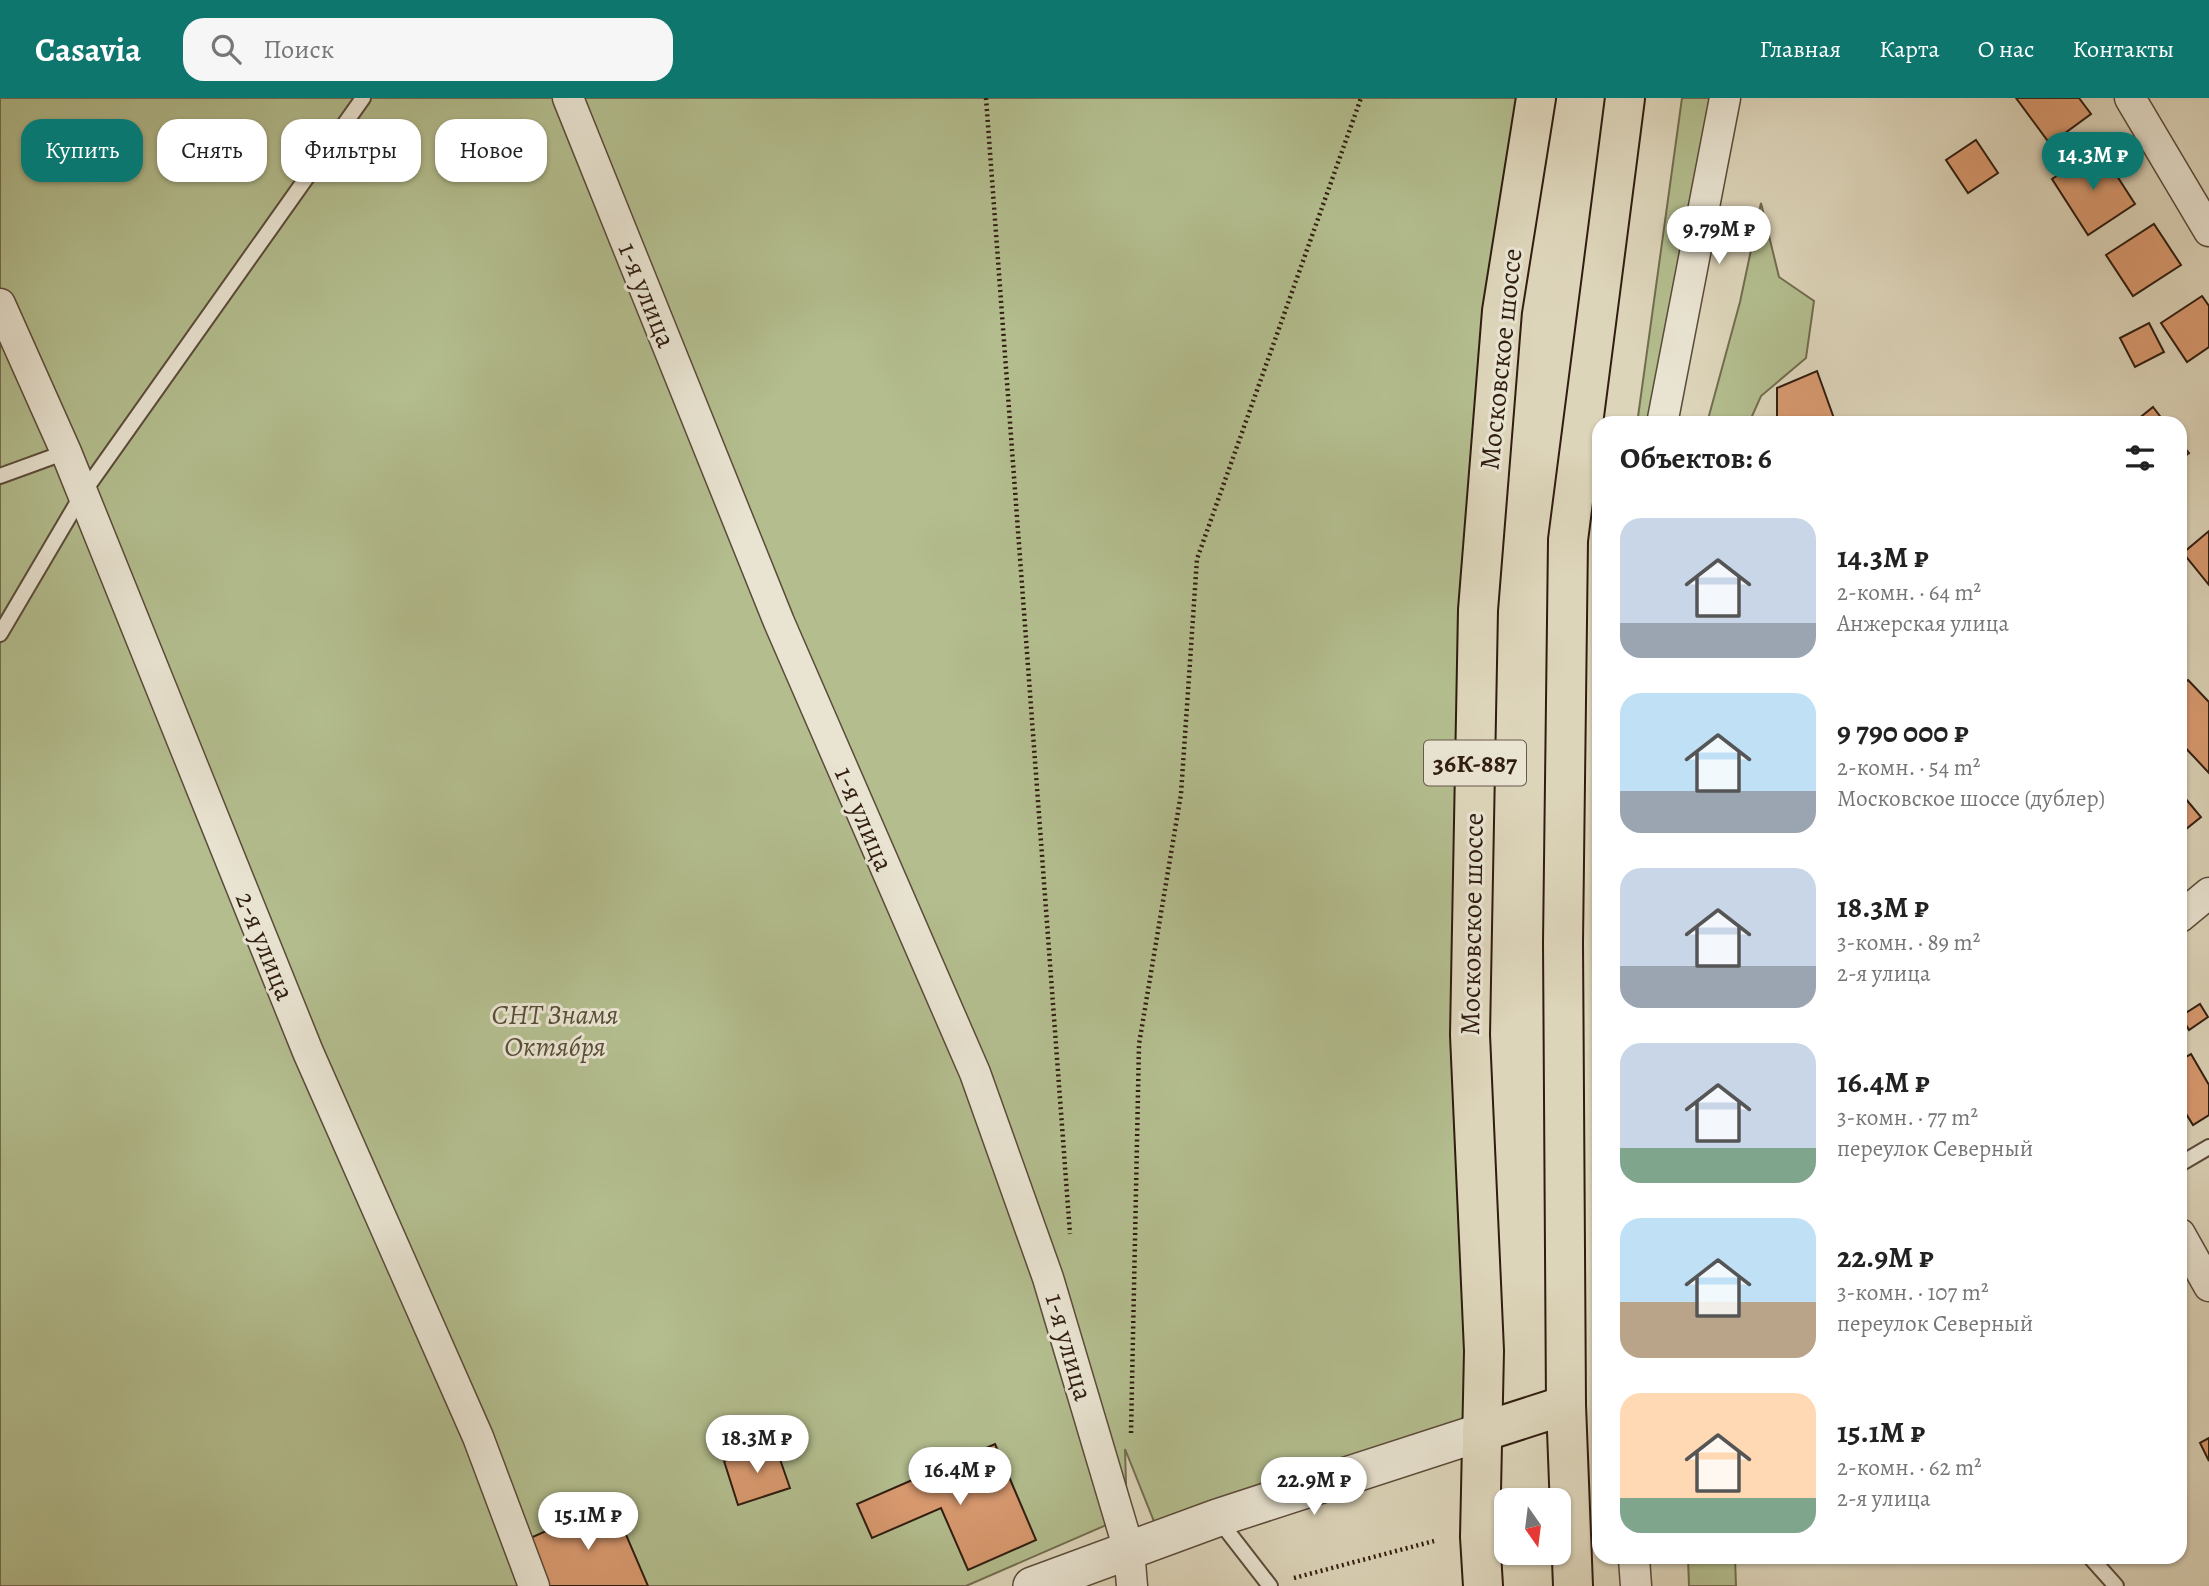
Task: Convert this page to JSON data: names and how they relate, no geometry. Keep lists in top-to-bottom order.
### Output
{
  "streets": {
    "main road": ["Московское шоссе", "36К-887"],
    "street": ["1-я улица", "2-я улица"]
  },
  "parks": ["СНТ Знамя Октября"],
  "north": "bottom",
  "page": {
    "header": "Casavia",
    "search": "Поиск",
    "nav": [
      "Главная",
      "Карта",
      "О нас",
      "Контакты"
    ],
    "chip": [
      "Купить",
      "Снять",
      "Фильтры",
      "Новое"
    ],
    "price": [
      "14.3M ₽",
      "9.79M ₽",
      "18.3M ₽",
      "16.4M ₽",
      "22.9M ₽",
      "15.1M ₽"
    ],
    "heading": "Объектов: 6",
    "list": [
      {
        "name": "14.3M ₽",
        "note": "2-комн. · 64 m² · Анжерская улица"
      },
      {
        "name": "9 790 000 ₽",
        "note": "2-комн. · 54 m² · Московское шоссе (дублер)"
      },
      {
        "name": "18.3M ₽",
        "note": "3-комн. · 89 m² · 2-я улица"
      },
      {
        "name": "16.4M ₽",
        "note": "3-комн. · 77 m² · переулок Северный"
      },
      {
        "name": "22.9M ₽",
        "note": "3-комн. · 107 m² · переулок Северный"
      },
      {
        "name": "15.1M ₽",
        "note": "2-комн. · 62 m² · 2-я улица"
      }
    ]
  }
}
